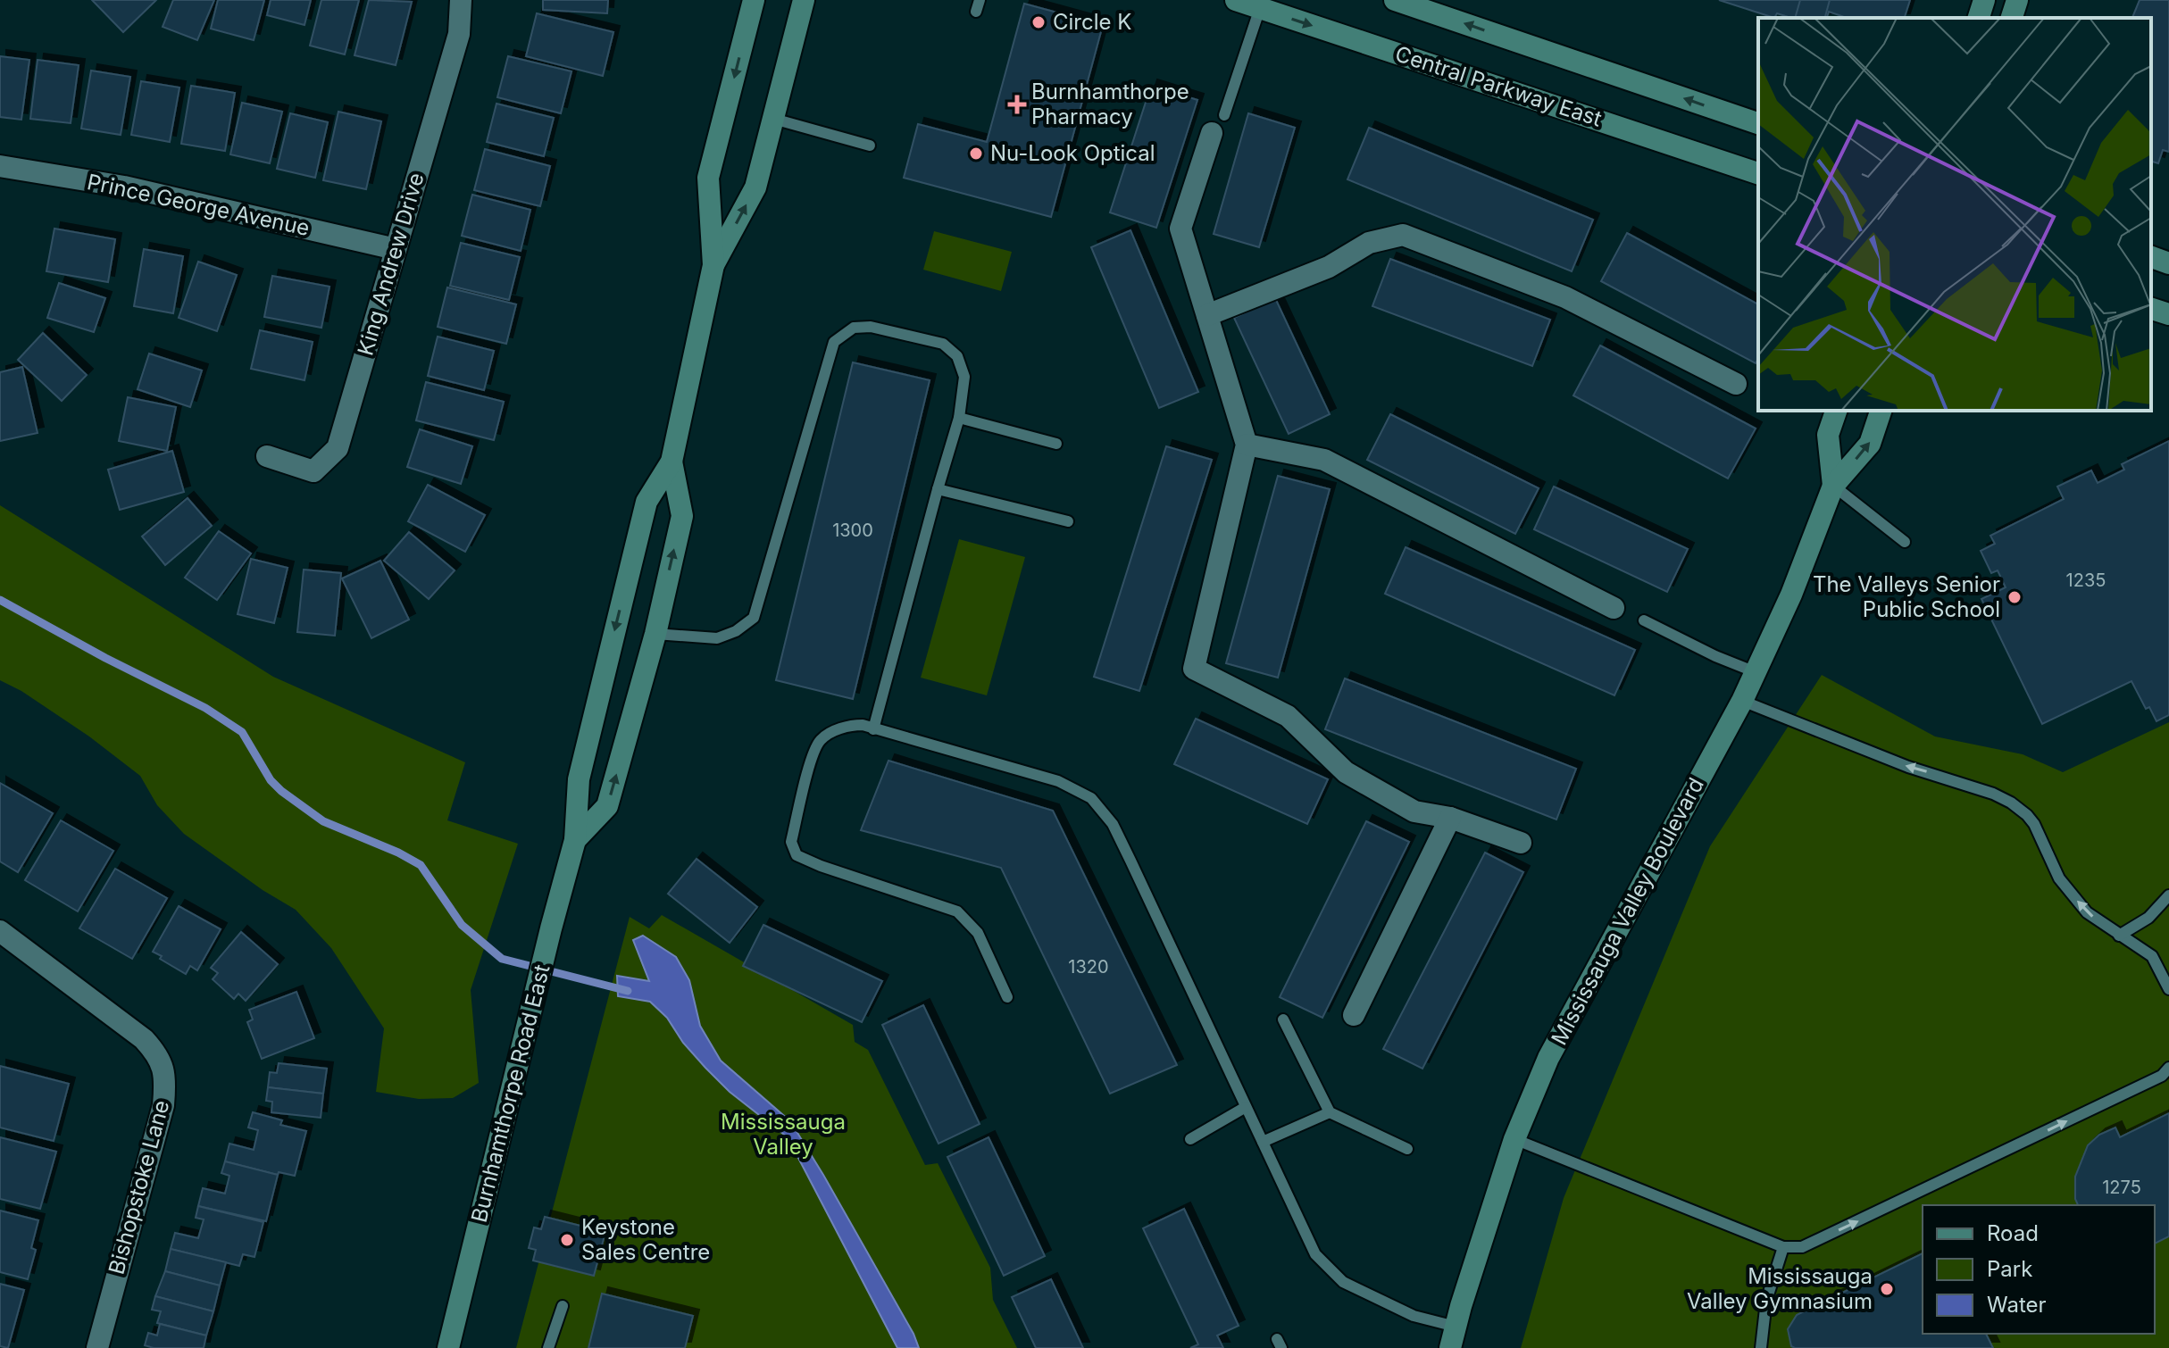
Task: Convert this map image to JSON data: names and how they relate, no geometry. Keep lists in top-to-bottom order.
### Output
{
  "streets": {
    "street": [
      "Central Parkway East",
      "Prince George Avenue",
      "King Andrew Drive",
      "Mississauga Valley Boulevard",
      "Burnhamthorpe Road East",
      "Bishopstoke Lane"
    ]
  },
  "crossings": [
    ["Prince George Avenue", "King Andrew Drive"]
  ],
  "parks": ["Mississauga Valley"],
  "places": {
    "other": [
      "Circle K",
      "Nu-Look Optical",
      "The Valleys Senior Public School",
      "Keystone Sales Centre",
      "Mississauga Valley Gymnasium"
    ],
    "health": ["Burnhamthorpe Pharmacy"]
  },
  "house_numbers": [
    "1300",
    "1235",
    "1320",
    "1275"
  ],
  "legend": ["Road", "Park", "Water"]
}
